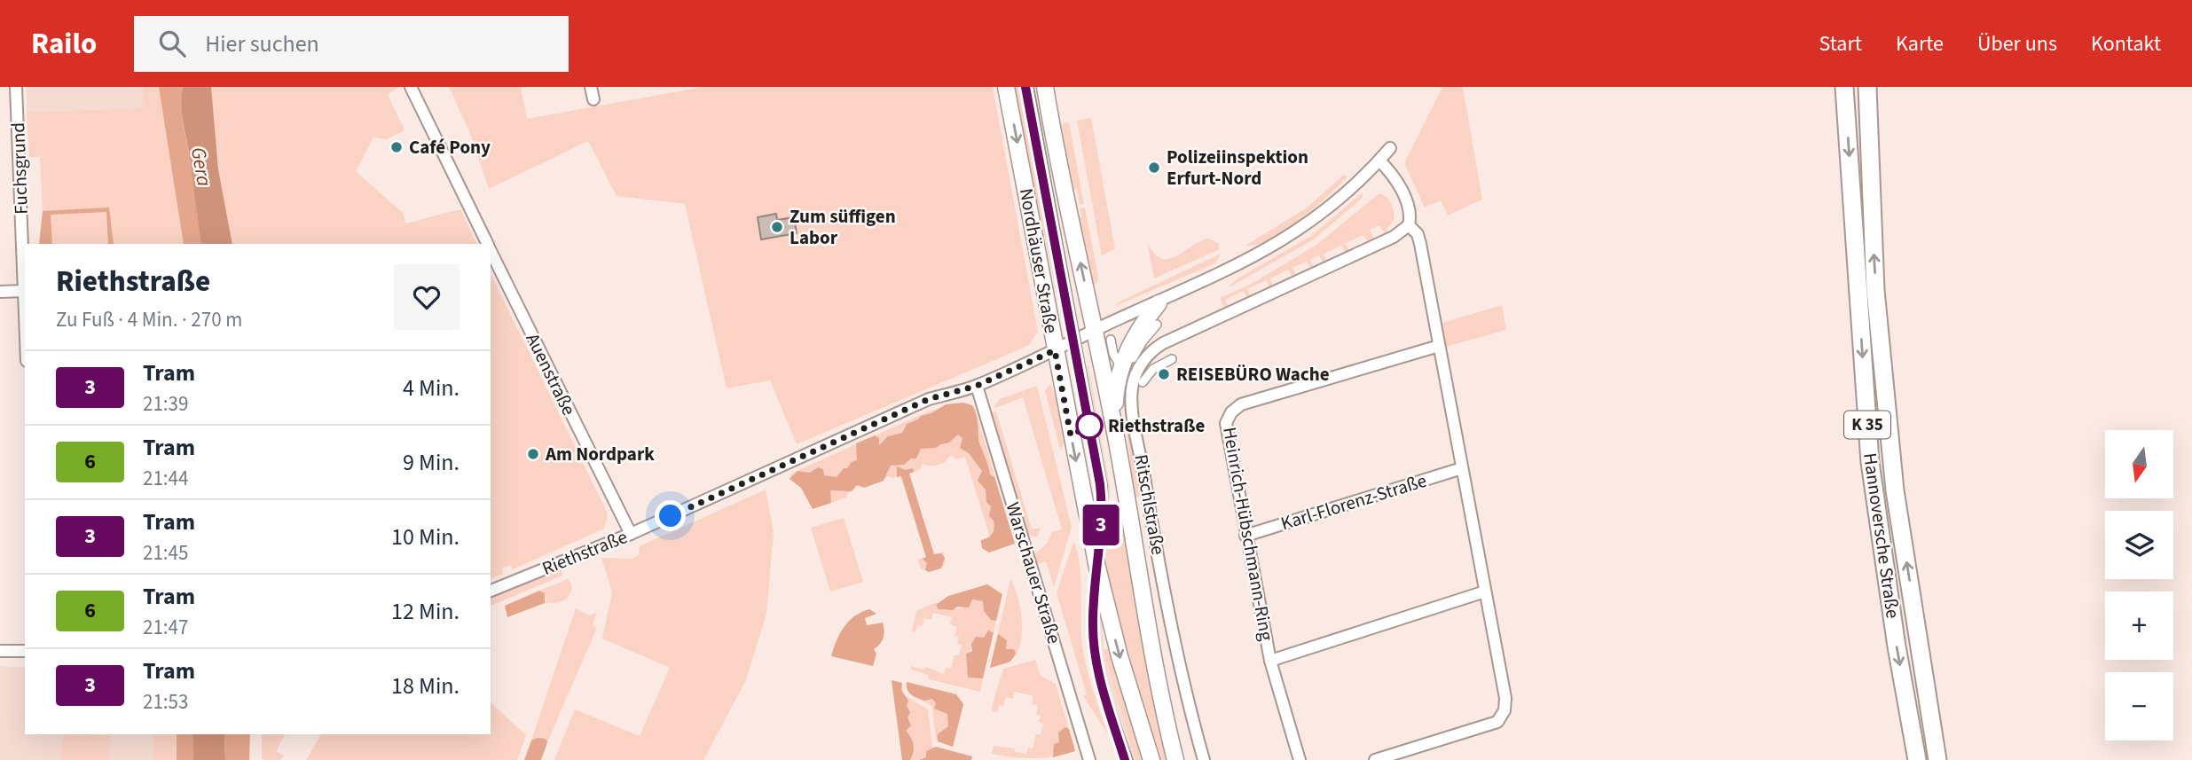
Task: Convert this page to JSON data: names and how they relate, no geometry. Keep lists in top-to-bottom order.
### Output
{
  "streets": {
    "highway": ["K 35", "Hannoversche Straße"],
    "main road": ["Nordhäuser Straße"],
    "street": [
      "Fuchsgrund",
      "Auenstraße",
      "Karl-Florenz-Straße",
      "Ritschlstraße",
      "Heinrich-Hübschmann-Ring",
      "Riethstraße",
      "Warschauer Straße"
    ]
  },
  "crossings": [
    ["Nordhäuser Straße", "Riethstraße"],
    ["Auenstraße", "Riethstraße"],
    ["Karl-Florenz-Straße", "Heinrich-Hübschmann-Ring"],
    ["Riethstraße", "Warschauer Straße"]
  ],
  "water": ["Gera"],
  "places": [
    "Café Pony",
    "Polizeiinspektion Erfurt-Nord",
    "Zum süffigen Labor",
    "REISEBÜRO Wache",
    "Riethstraße",
    "Am Nordpark"
  ],
  "lines": ["tram line 3"],
  "north": "bottom",
  "page": {
    "header": "Railo",
    "search": "Hier suchen",
    "nav": [
      "Start",
      "Karte",
      "Über uns",
      "Kontakt"
    ],
    "on_map": "3",
    "heading": ["Riethstraße", "Zu Fuß · 4 Min. · 270 m"],
    "list": [
      {
        "mark": "3",
        "name": "Tram",
        "note": "21:39",
        "value": "4 Min."
      },
      {
        "mark": "6",
        "name": "Tram",
        "note": "21:44",
        "value": "9 Min."
      },
      {
        "mark": "3",
        "name": "Tram",
        "note": "21:45",
        "value": "10 Min."
      },
      {
        "mark": "6",
        "name": "Tram",
        "note": "21:47",
        "value": "12 Min."
      },
      {
        "mark": "3",
        "name": "Tram",
        "note": "21:53",
        "value": "18 Min."
      }
    ],
    "map_buttons": ["+", "−"]
  }
}
